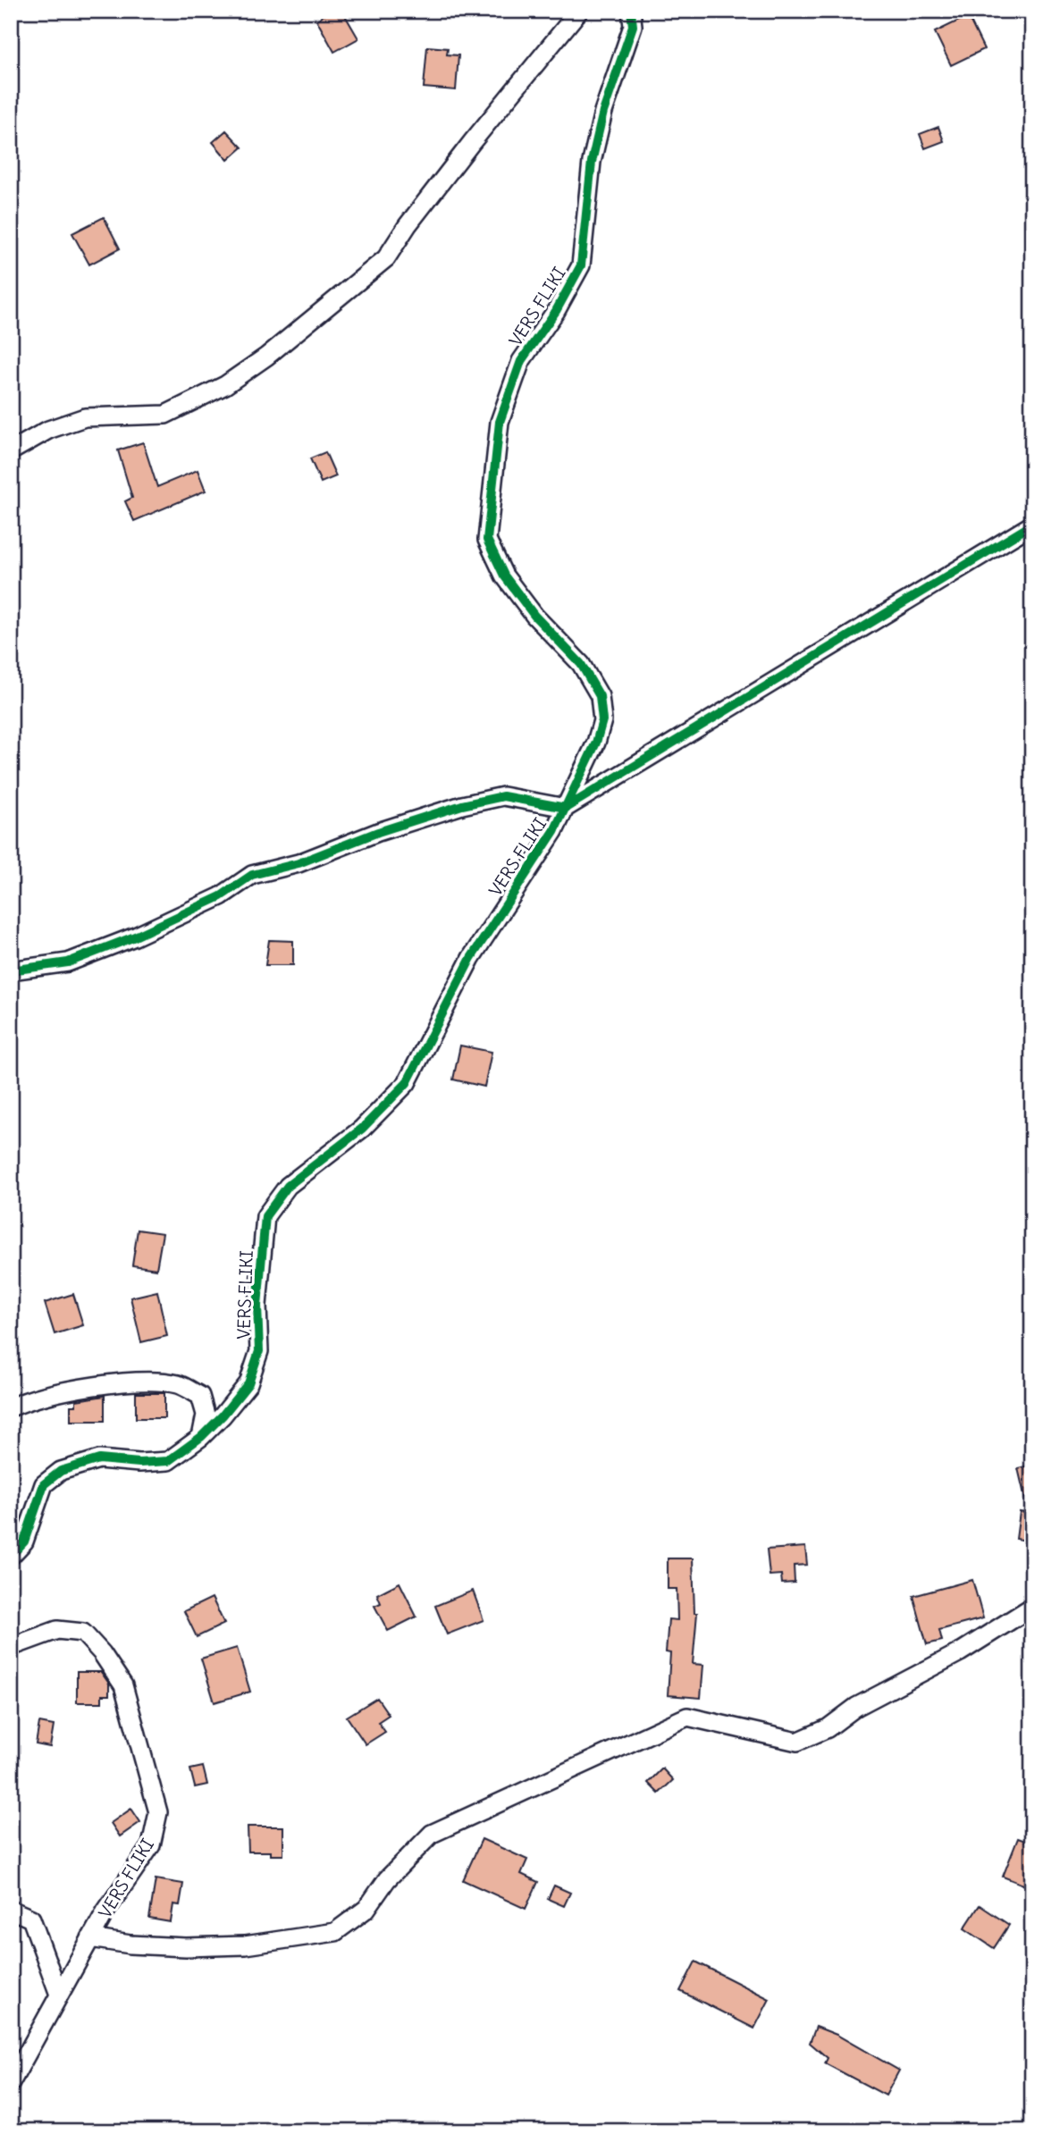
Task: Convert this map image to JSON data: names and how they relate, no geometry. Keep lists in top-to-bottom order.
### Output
{
  "streets": {
    "street": ["VERS FLIKI"]
  }
}
